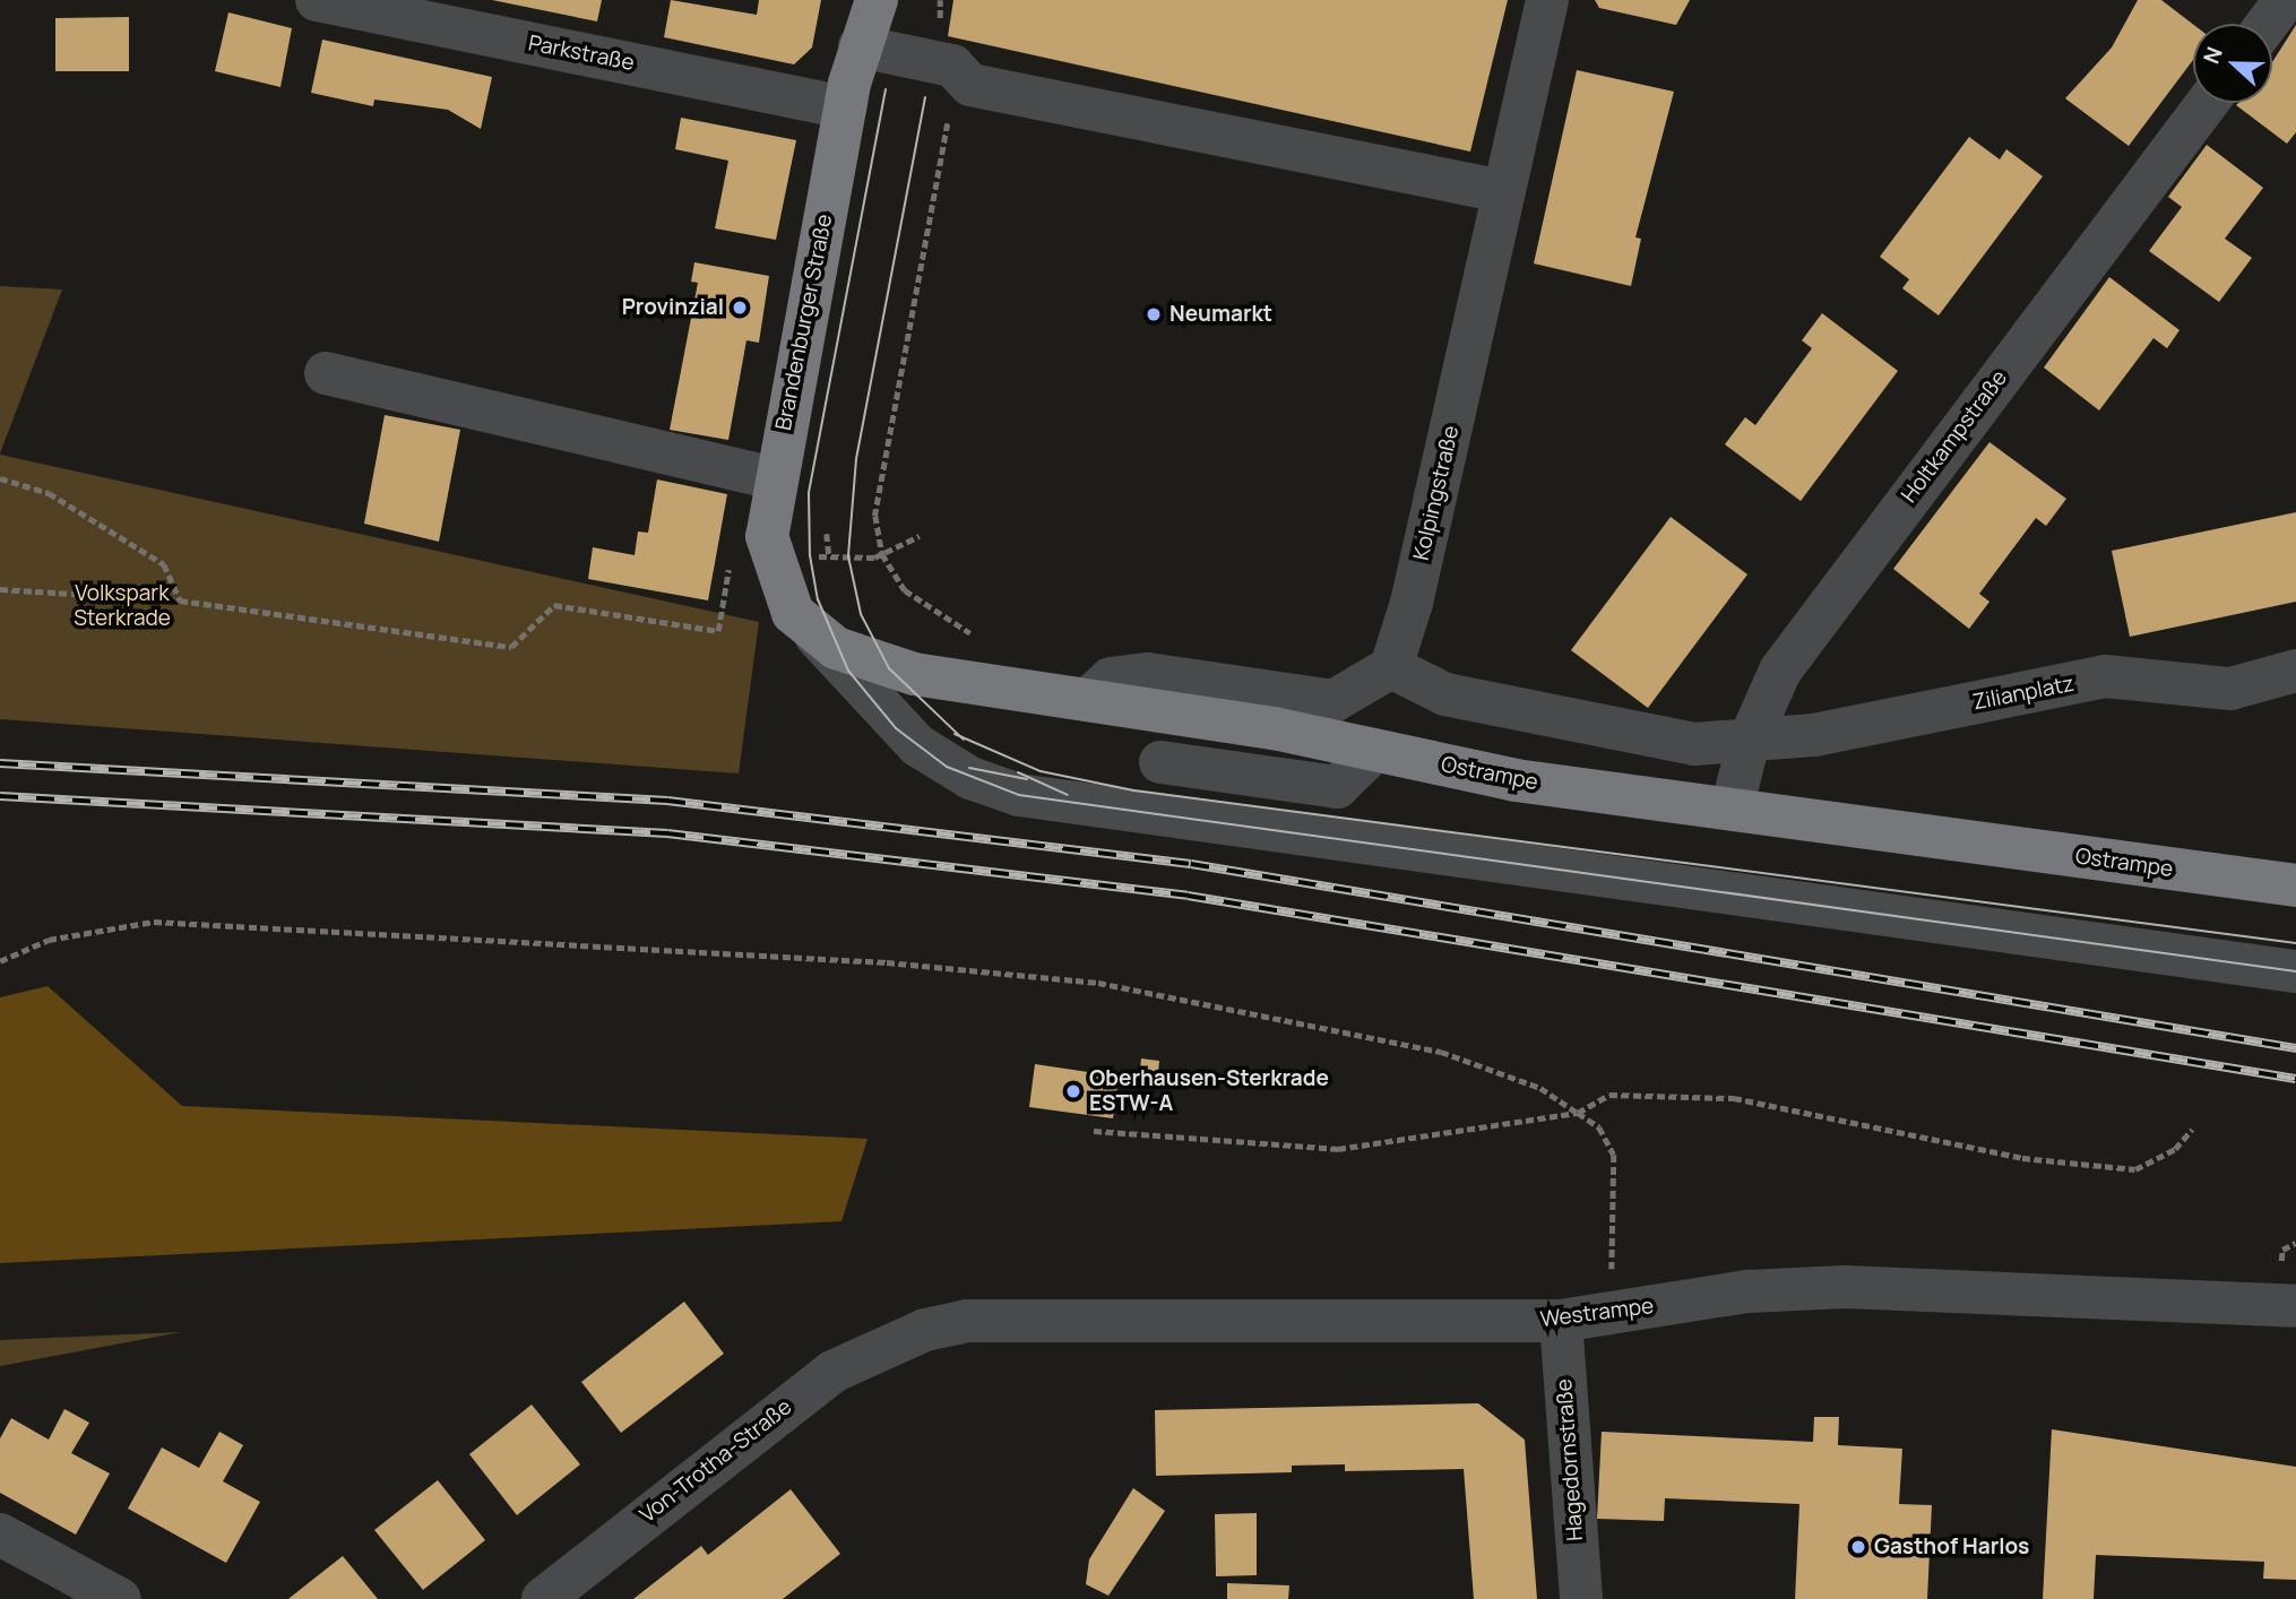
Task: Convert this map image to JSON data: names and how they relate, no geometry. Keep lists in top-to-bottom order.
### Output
{
  "streets": {
    "main road": ["Brandenburger Straße", "Ostrampe"],
    "street": [
      "Parkstraße",
      "Holtkampstraße",
      "Kolpingstraße",
      "Zilianplatz",
      "Westrampe",
      "Hagedornstraße",
      "Von-Trotha-Straße"
    ]
  },
  "crossings": [
    ["Parkstraße", "Brandenburger Straße"],
    ["Brandenburger Straße", "Ostrampe"],
    ["Holtkampstraße", "Zilianplatz"],
    ["Holtkampstraße", "Ostrampe"],
    ["Westrampe", "Hagedornstraße"],
    ["Westrampe", "Von-Trotha-Straße"]
  ],
  "parks": ["Volkspark Sterkrade"],
  "places": [
    "Provinzial",
    "Neumarkt",
    "Oberhausen-Sterkrade ESTW-A",
    "Gasthof Harlos"
  ],
  "north": "left"
}
